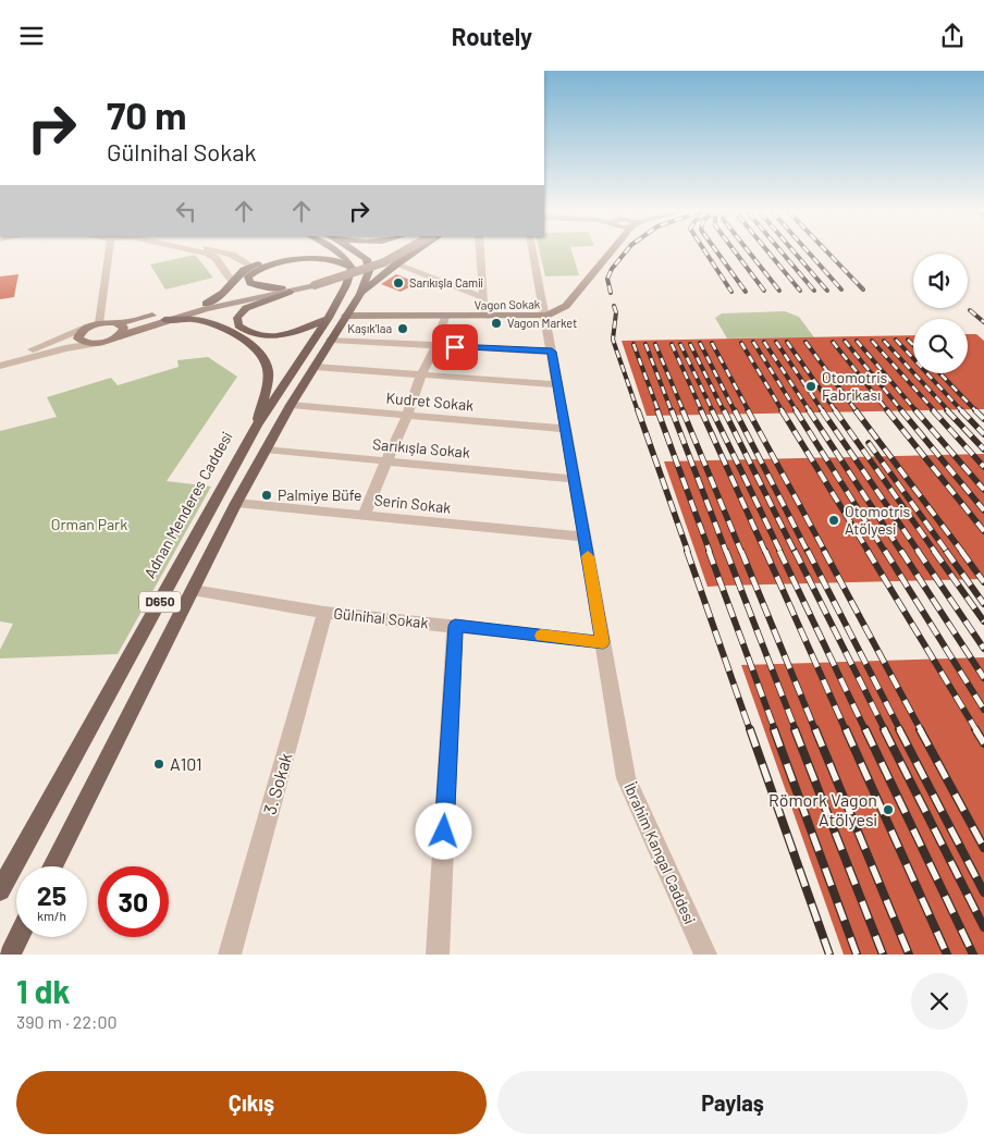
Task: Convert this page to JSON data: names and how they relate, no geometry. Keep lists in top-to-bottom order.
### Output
{
  "streets": {
    "main road": ["Vagon Sokak", "Adnan Menderes Caddesi", "D650"],
    "street": [
      "Kudret Sokak",
      "Sarıkışla Sokak",
      "Serin Sokak",
      "Gülnihal Sokak",
      "3. Sokak",
      "İbrahim Kangal Caddesi"
    ]
  },
  "crossings": [
    ["Vagon Sokak", "İbrahim Kangal Caddesi"],
    ["Kudret Sokak", "İbrahim Kangal Caddesi"],
    ["Sarıkışla Sokak", "İbrahim Kangal Caddesi"],
    ["Serin Sokak", "İbrahim Kangal Caddesi"],
    ["Adnan Menderes Caddesi", "D650"],
    ["Gülnihal Sokak", "3. Sokak"],
    ["Gülnihal Sokak", "İbrahim Kangal Caddesi"]
  ],
  "parks": ["Orman Park"],
  "places": [
    "Sarıkışla Camii",
    "Vagon Market",
    "Kaşık'laa",
    "Otomotris Fabrikası",
    "Palmiye Büfe",
    "Otomotris Atölyesi",
    "A101",
    "Römork Vagon Atölyesi"
  ],
  "page": {
    "header": "Routely",
    "turn": ["70 m", "Gülnihal Sokak"],
    "speed": "25 km/h",
    "limit": "30",
    "heading": ["1 dk", "390 m · 22:00"],
    "buttons": ["Çıkış", "Paylaş"]
  }
}
